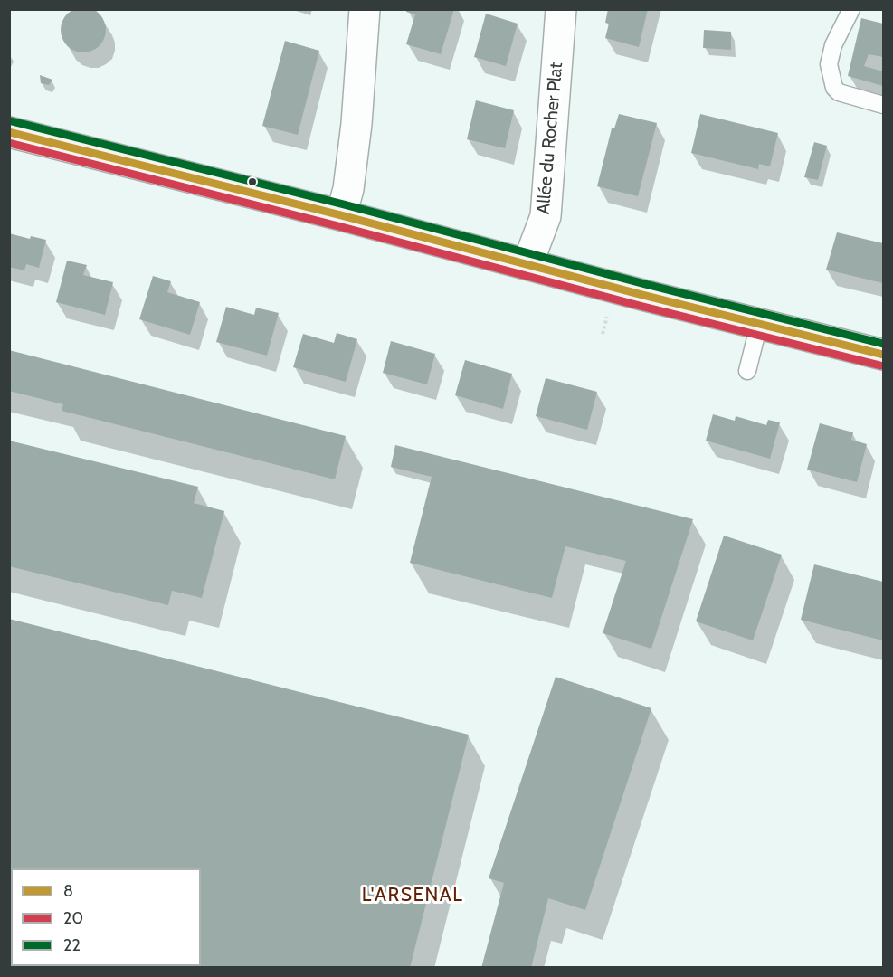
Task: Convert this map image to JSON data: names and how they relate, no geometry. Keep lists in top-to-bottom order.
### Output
{
  "streets": {
    "street": ["Allée du Rocher Plat"]
  },
  "districts": ["L'ARSENAL"],
  "lines": ["transit line 22", "transit line 8", "transit line 20"],
  "legend": ["8", "20", "22"]
}
